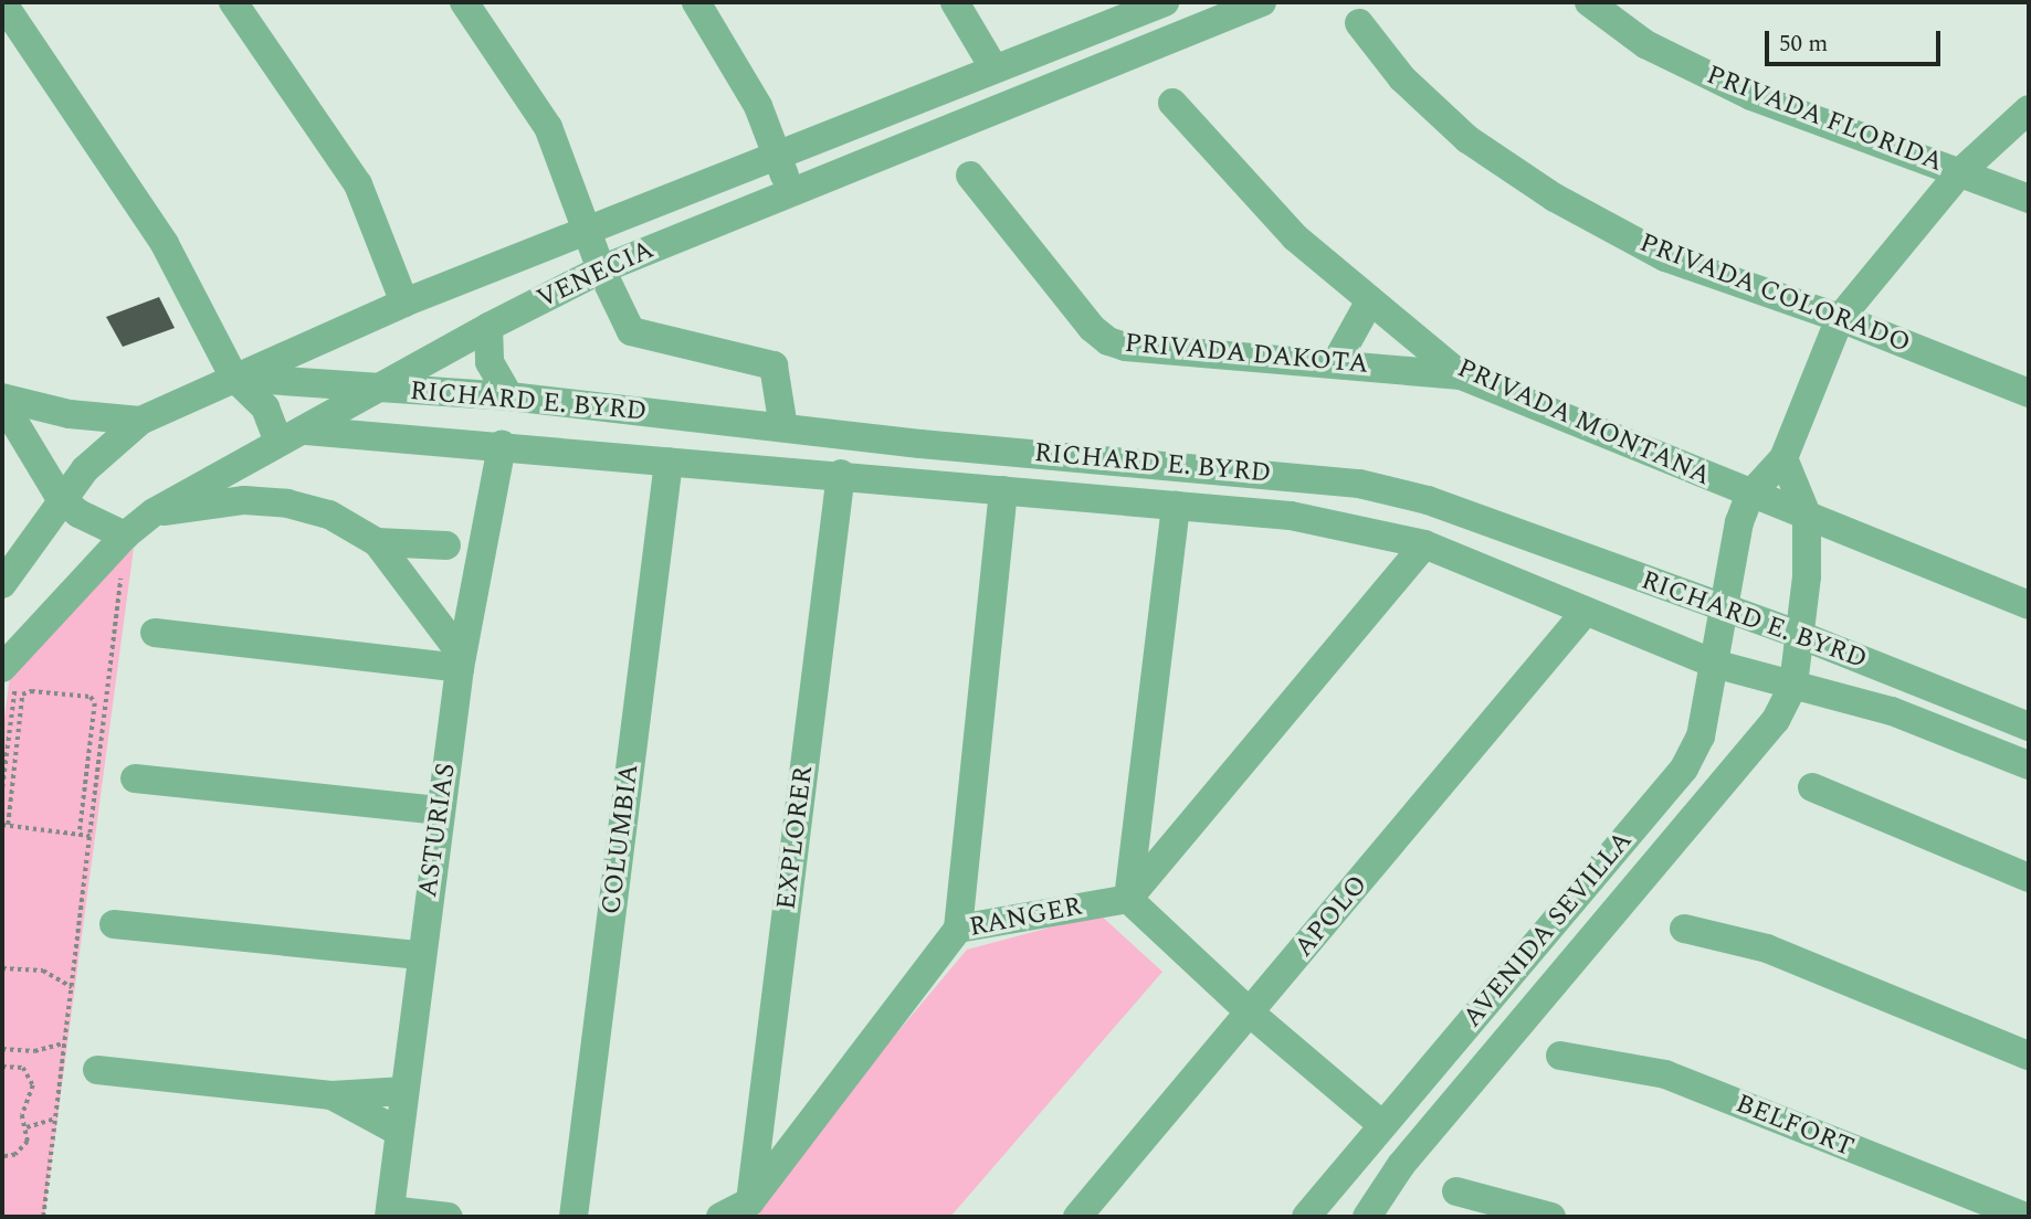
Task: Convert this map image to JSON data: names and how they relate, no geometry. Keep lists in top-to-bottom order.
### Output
{
  "streets": {
    "street": [
      "PRIVADA FLORIDA",
      "VENECIA",
      "PRIVADA COLORADO",
      "PRIVADA DAKOTA",
      "RICHARD E. BYRD",
      "PRIVADA MONTANA",
      "ASTURIAS",
      "EXPLORER",
      "COLUMBIA",
      "APOLO",
      "RANGER",
      "AVENIDA SEVILLA",
      "BELFORT"
    ]
  },
  "crossings": [
    ["VENECIA", "RICHARD E. BYRD"],
    ["PRIVADA DAKOTA", "PRIVADA MONTANA"],
    ["RICHARD E. BYRD", "ASTURIAS"],
    ["RICHARD E. BYRD", "EXPLORER"],
    ["RICHARD E. BYRD", "COLUMBIA"],
    ["RICHARD E. BYRD", "APOLO"],
    ["RICHARD E. BYRD", "AVENIDA SEVILLA"],
    ["PRIVADA MONTANA", "AVENIDA SEVILLA"],
    ["EXPLORER", "RANGER"]
  ],
  "scale_bar": "50 m"
}
